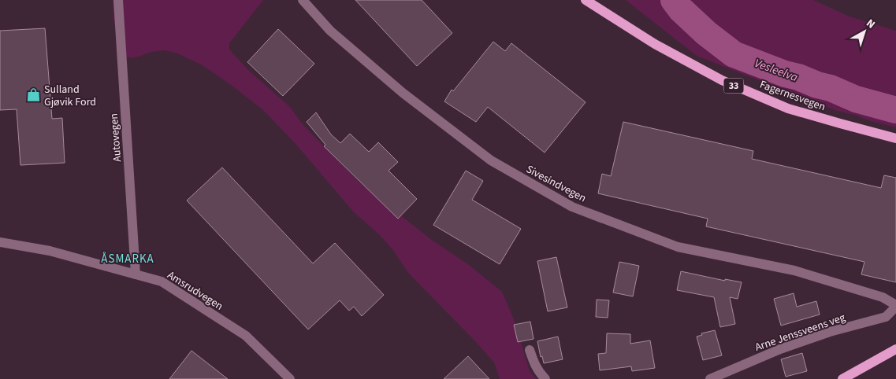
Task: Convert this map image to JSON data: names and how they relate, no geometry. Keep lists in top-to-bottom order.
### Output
{
  "streets": {
    "main road": ["33", "Fagernesvegen"],
    "street": [
      "Autovegen",
      "Sivesindvegen",
      "Amsrudvegen",
      "Arne Jenssveens veg"
    ]
  },
  "crossings": [
    ["Autovegen", "Amsrudvegen"],
    ["Sivesindvegen", "Arne Jenssveens veg"]
  ],
  "districts": ["ÅSMARKA"],
  "water": ["Vesleelva"],
  "places": {
    "shop": ["Sulland Gjøvik Ford"]
  },
  "north": "top right"
}
